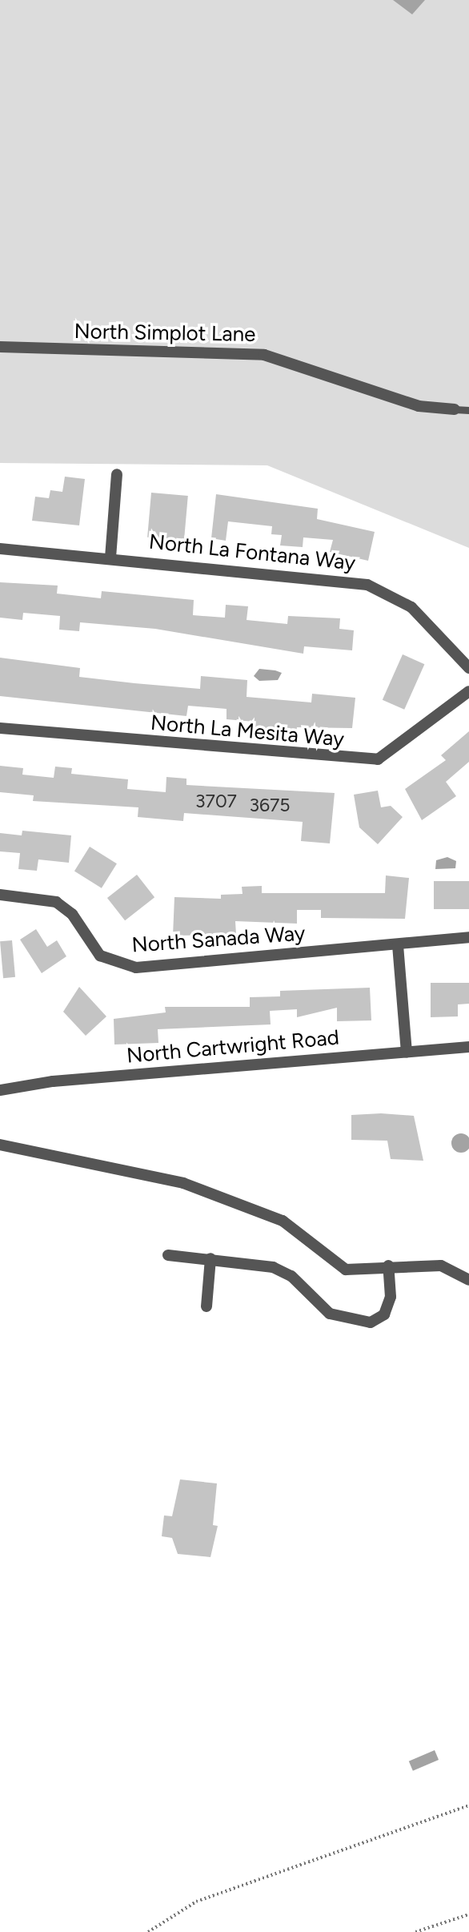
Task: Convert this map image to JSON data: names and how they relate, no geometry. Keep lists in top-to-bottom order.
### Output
{
  "streets": {
    "street": [
      "North Simplot Lane",
      "North La Fontana Way",
      "North La Mesita Way",
      "North Sanada Way",
      "North Cartwright Road"
    ]
  },
  "house_numbers": ["3707", "3675"]
}
